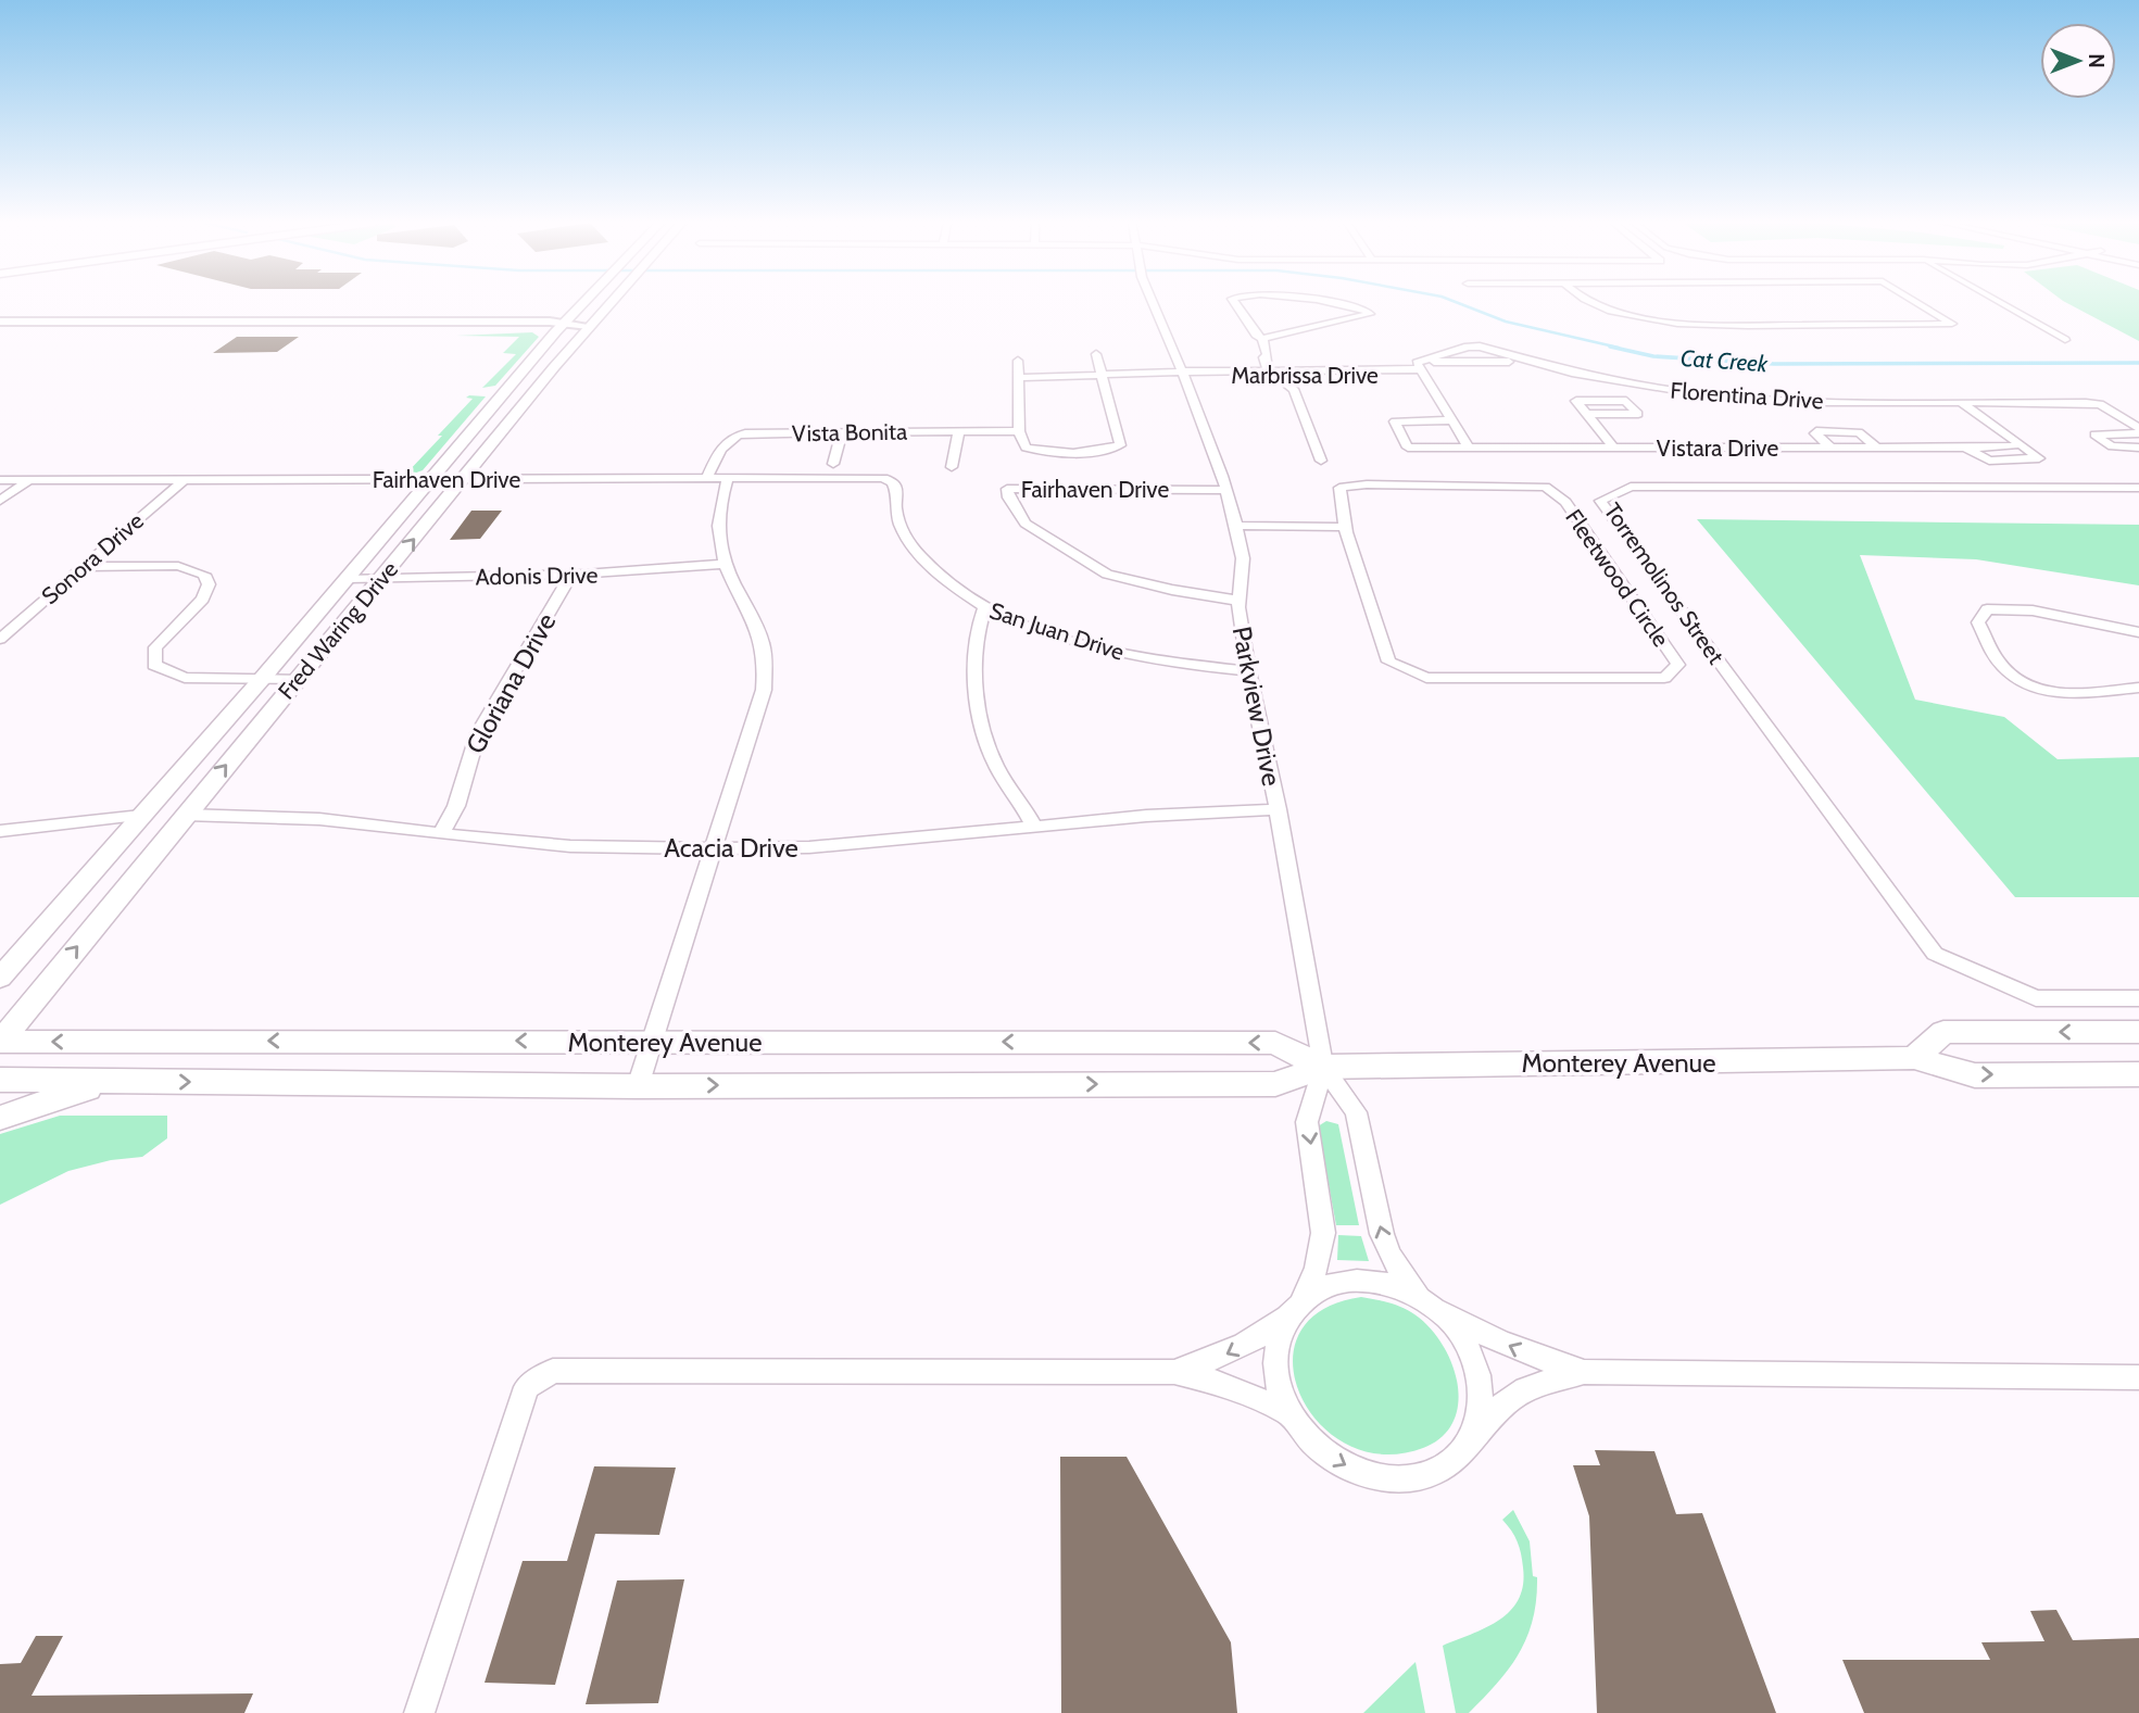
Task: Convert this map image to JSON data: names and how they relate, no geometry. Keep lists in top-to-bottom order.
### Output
{
  "streets": {
    "main road": ["Fred Waring Drive", "Monterey Avenue"],
    "street": [
      "Marbrissa Drive",
      "Florentina Drive",
      "Vista Bonita",
      "Vistara Drive",
      "Fairhaven Drive",
      "Sonora Drive",
      "Adonis Drive",
      "Fleetwood Circle",
      "Torremolinos Street",
      "San Juan Drive",
      "Gloriana Drive",
      "Parkview Drive",
      "Acacia Drive"
    ]
  },
  "crossings": [
    ["Marbrissa Drive", "Florentina Drive"],
    ["Marbrissa Drive", "Parkview Drive"],
    ["Vista Bonita", "Fairhaven Drive"],
    ["Fairhaven Drive", "Sonora Drive"],
    ["Fairhaven Drive", "Fred Waring Drive"],
    ["Fairhaven Drive", "San Juan Drive"],
    ["Fairhaven Drive", "Parkview Drive"],
    ["Adonis Drive", "Fred Waring Drive"],
    ["Adonis Drive", "Gloriana Drive"],
    ["Fred Waring Drive", "Acacia Drive"],
    ["Fred Waring Drive", "Monterey Avenue"],
    ["San Juan Drive", "Parkview Drive"],
    ["Gloriana Drive", "Acacia Drive"],
    ["Parkview Drive", "Acacia Drive"],
    ["Parkview Drive", "Monterey Avenue"]
  ],
  "water": ["Cat Creek"],
  "north": "right"
}
